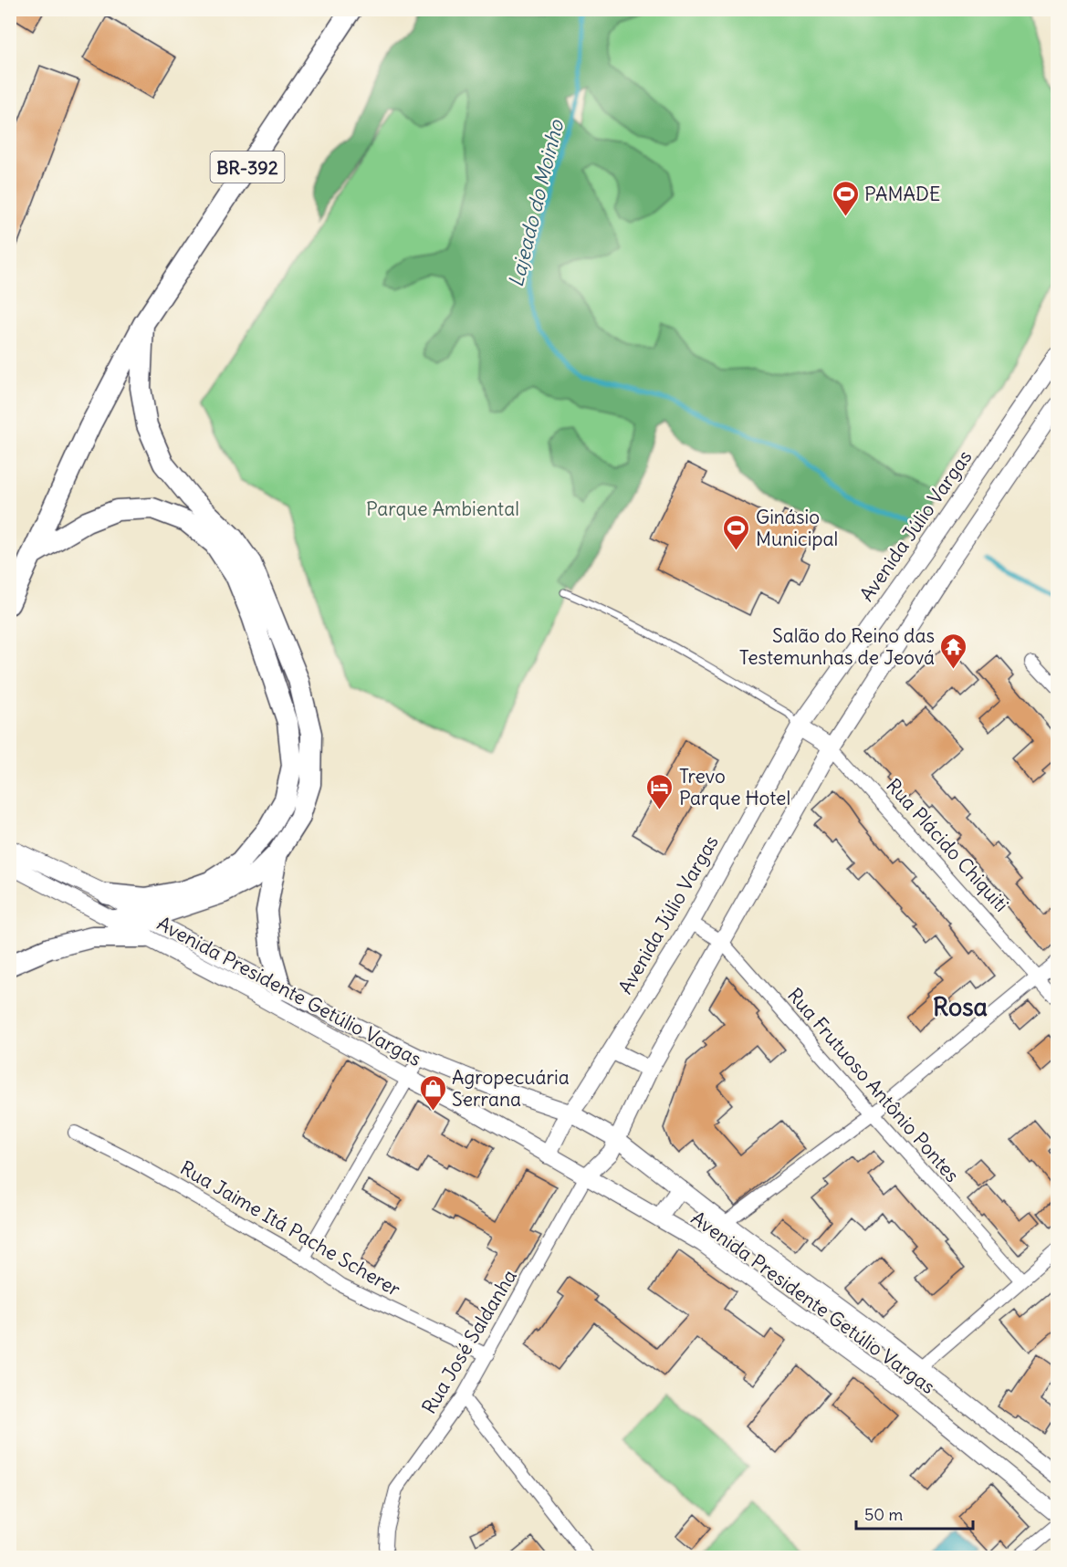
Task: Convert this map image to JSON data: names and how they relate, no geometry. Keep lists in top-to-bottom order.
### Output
{
  "streets": {
    "highway": ["BR-392"],
    "main road": ["Avenida Júlio Vargas", "Rua Plácido Chiquiti", "Avenida Presidente Getúlio Vargas"],
    "street": ["Rua Frutuoso Antônio Pontes", "Rua Jaime Itá Pache Scherer", "Rua José Saldanha"]
  },
  "crossings": [
    ["Avenida Júlio Vargas", "Rua Plácido Chiquiti"],
    ["Avenida Júlio Vargas", "Avenida Presidente Getúlio Vargas"],
    ["Avenida Júlio Vargas", "Rua Frutuoso Antônio Pontes"],
    ["Avenida Presidente Getúlio Vargas", "Rua José Saldanha"],
    ["Rua Jaime Itá Pache Scherer", "Rua José Saldanha"]
  ],
  "districts": ["Rosa"],
  "water": ["Lajeado do Moinho"],
  "parks": ["Parque Ambiental"],
  "places": {
    "sports": ["PAMADE", "Ginásio Municipal"],
    "temple": ["Salão do Reino das Testemunhas de Jeová"],
    "hotel": ["Trevo Parque Hotel"],
    "shop": ["Agropecuária Serrana"]
  },
  "scale_bar": "50 m"
}
